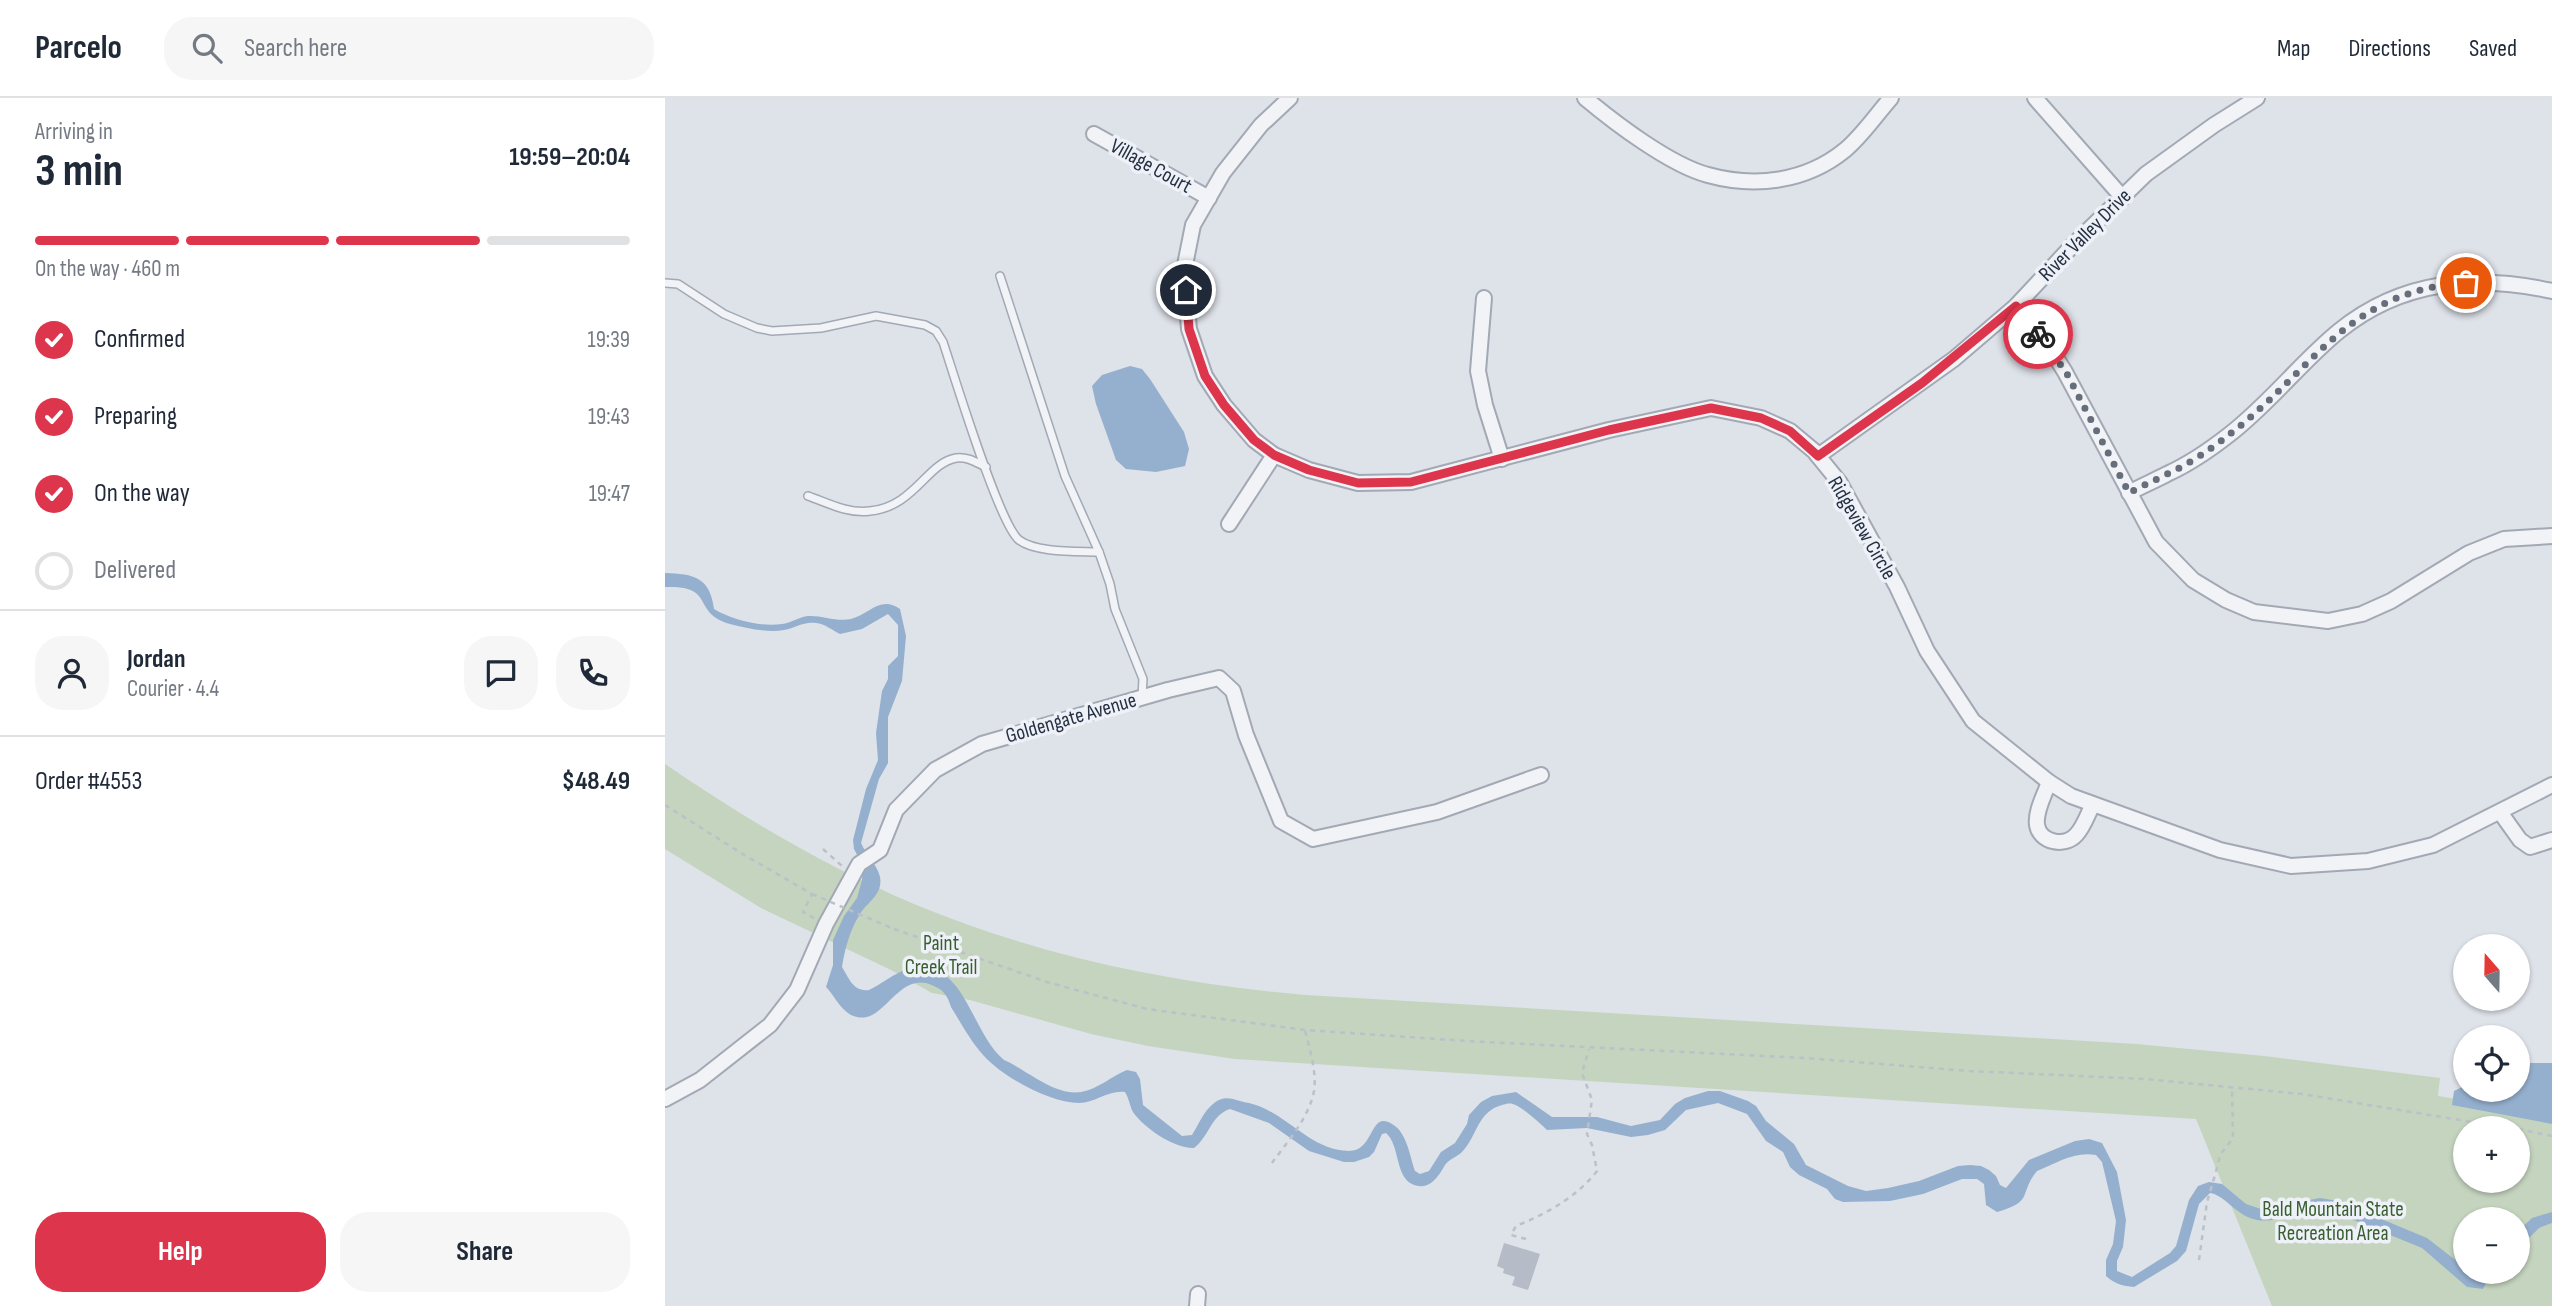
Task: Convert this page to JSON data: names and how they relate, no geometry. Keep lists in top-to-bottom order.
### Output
{
  "streets": {
    "street": [
      "Village Court",
      "River Valley Drive",
      "Ridgeview Circle",
      "Goldengate Avenue"
    ]
  },
  "crossings": [
    ["Village Court", "Ridgeview Circle"],
    ["River Valley Drive", "Ridgeview Circle"]
  ],
  "parks": ["Paint Creek Trail", "Bald Mountain State Recreation Area"],
  "north": "top",
  "page": {
    "header": "Parcelo",
    "search": "Search here",
    "nav": ["Map", "Directions", "Saved"],
    "heading": ["3 min", "Arriving in", "19:59–20:04"],
    "panel": [
      "Jordan",
      "Courier · 4.4",
      "Order #4553",
      "$48.49"
    ],
    "bar": "On the way · 460 m",
    "list": [
      ["Confirmed", "19:39"],
      ["Preparing", "19:43"],
      ["On the way", "19:47"],
      "Delivered"
    ],
    "map_buttons": ["+", "−"],
    "buttons": ["Help", "Share"]
  }
}
